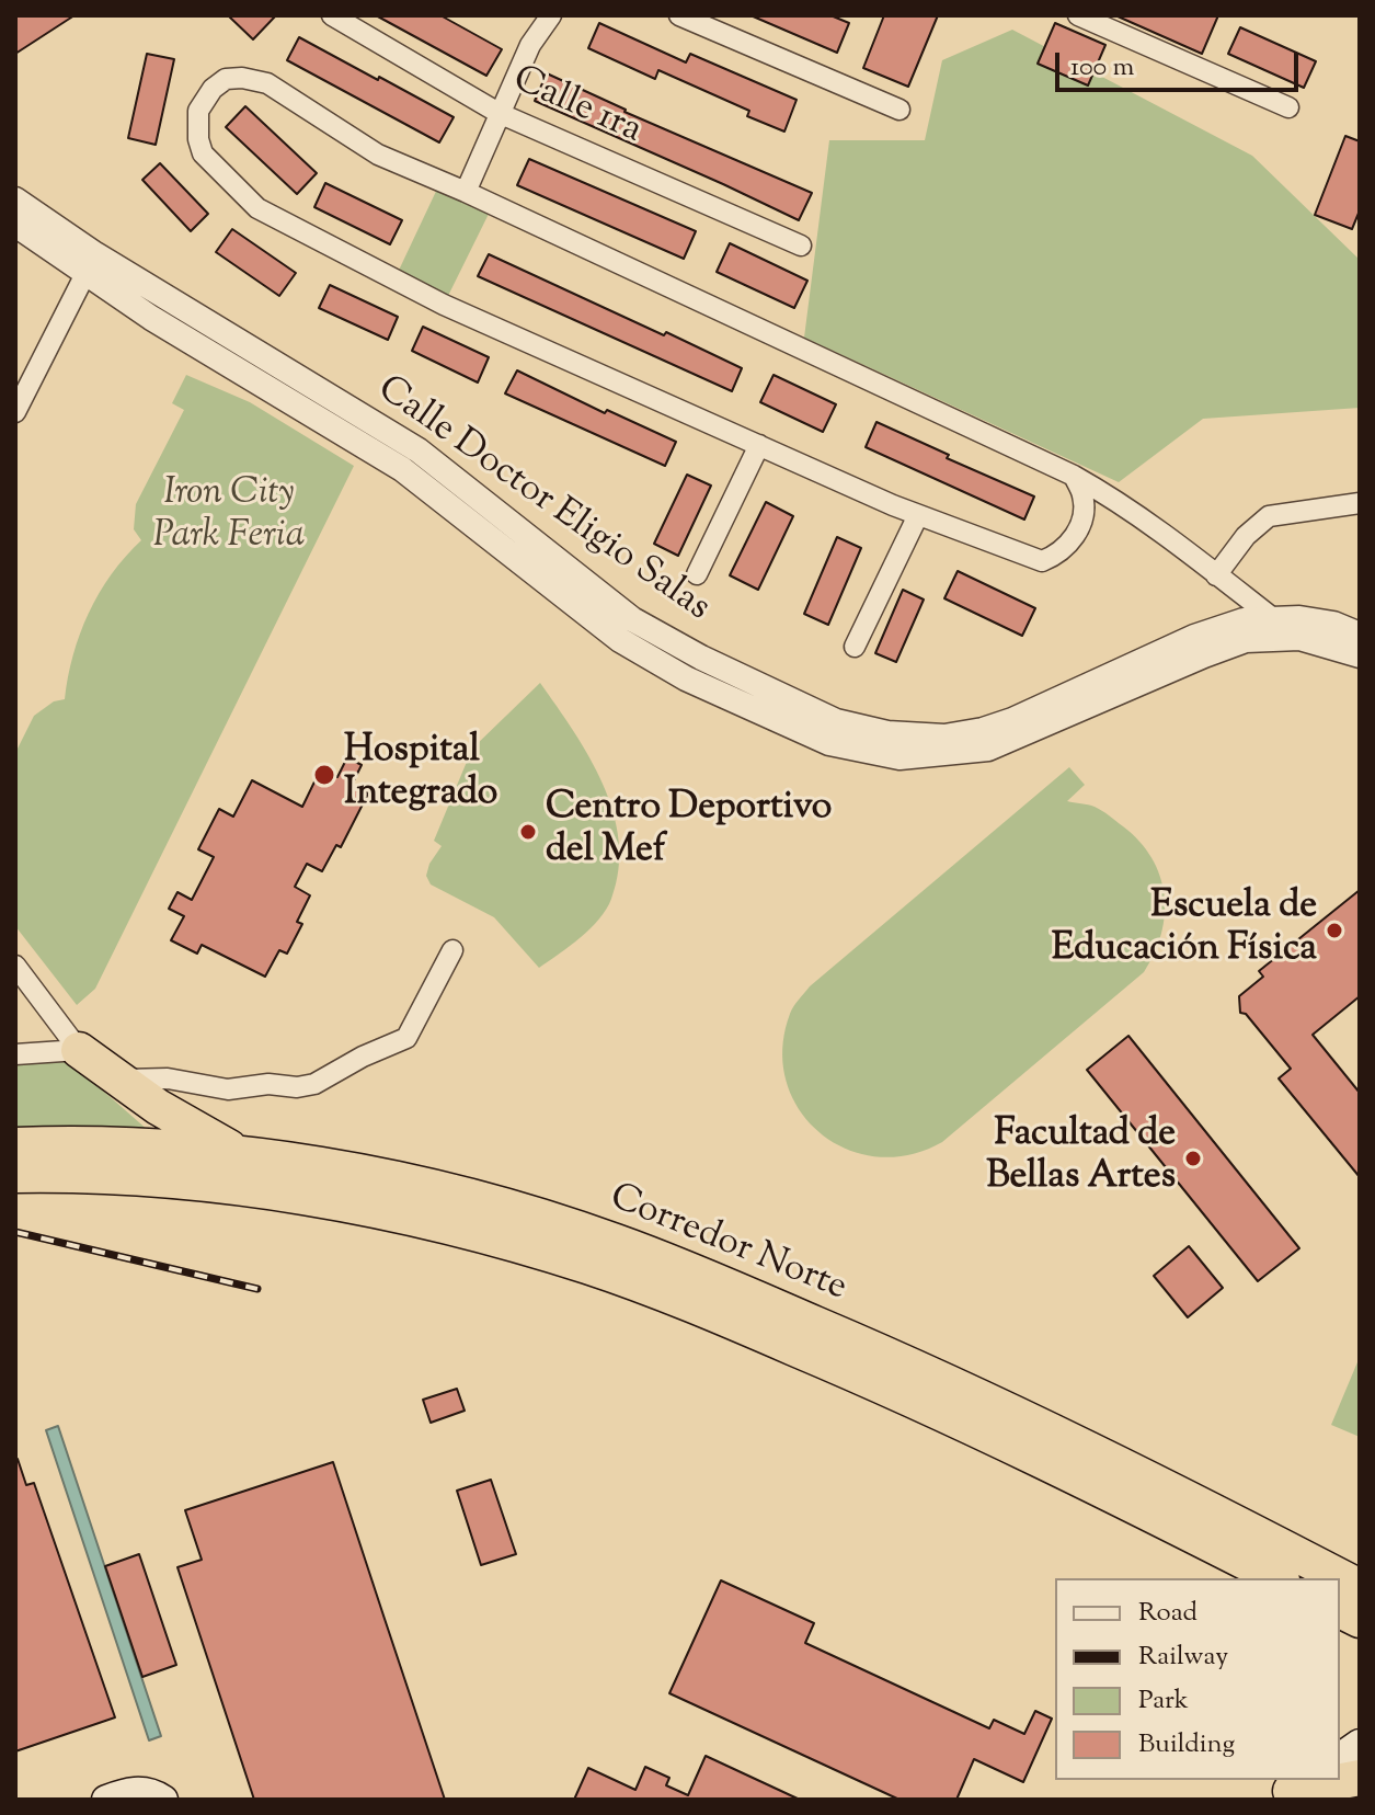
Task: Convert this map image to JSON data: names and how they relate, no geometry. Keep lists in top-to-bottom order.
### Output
{
  "streets": {
    "highway": ["Corredor Norte"],
    "street": ["Calle 1ra", "Calle Doctor Eligio Salas"]
  },
  "parks": ["Iron City Park Feria"],
  "places": [
    "Hospital Integrado",
    "Centro Deportivo del Mef",
    "Escuela de Educación Física",
    "Facultad de Bellas Artes"
  ],
  "legend": [
    "Road",
    "Railway",
    "Park",
    "Building"
  ],
  "scale_bar": "100 m"
}
